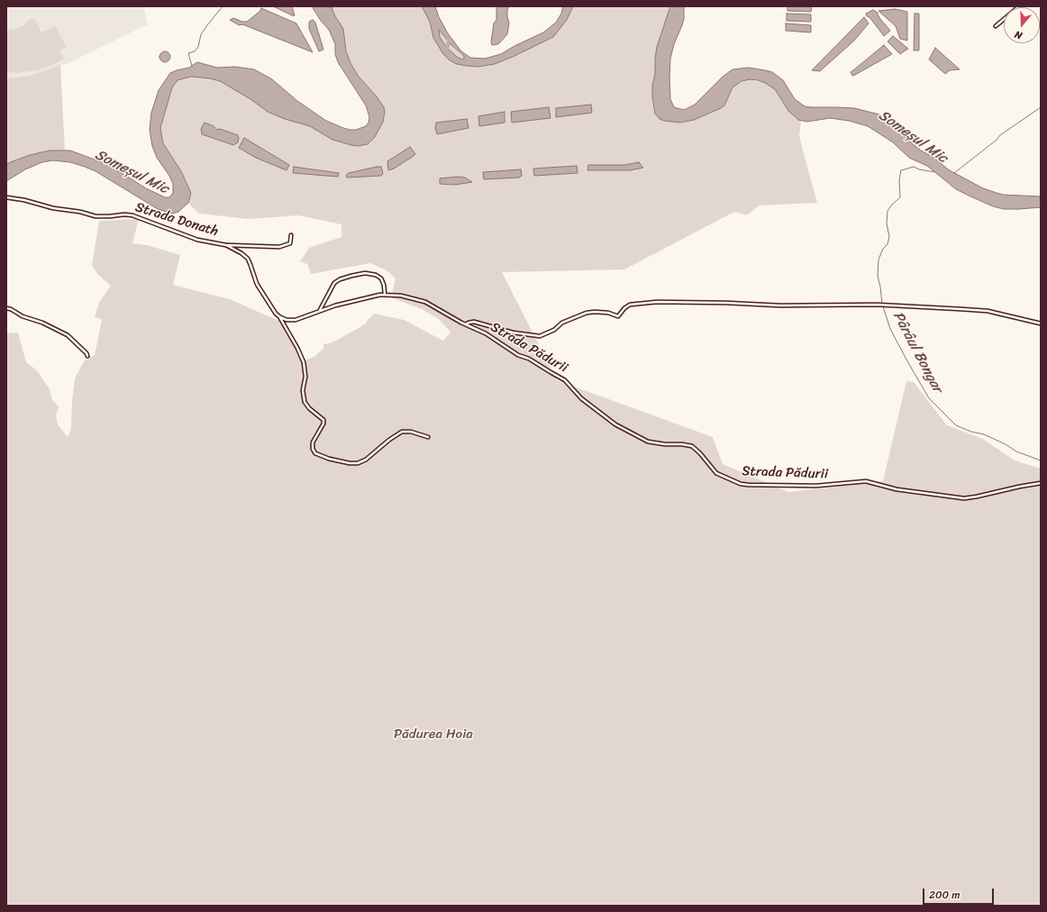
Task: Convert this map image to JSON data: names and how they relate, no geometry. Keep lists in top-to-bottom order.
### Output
{
  "streets": {
    "street": ["Strada Donath", "Strada Pădurii"]
  },
  "crossings": [
    ["Strada Donath", "Strada Pădurii"]
  ],
  "water": ["Someșul Mic", "Pârâul Bongar"],
  "parks": ["Pădurea Hoia"],
  "scale_bar": "200 m",
  "north": "bottom"
}
